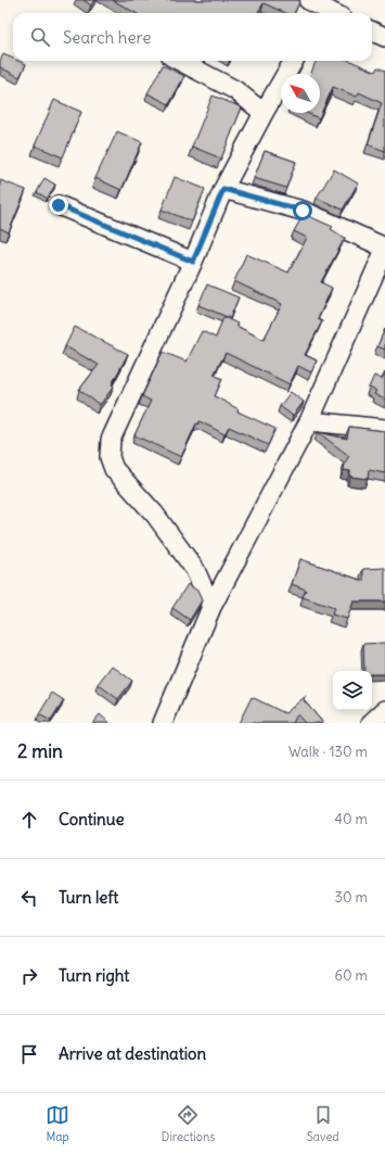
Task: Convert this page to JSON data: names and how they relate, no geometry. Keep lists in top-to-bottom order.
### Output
{
  "north": "top left",
  "page": {
    "search": "Search here",
    "heading": ["2 min", "Walk · 130 m"],
    "list": [
      ["Continue", "40 m"],
      ["Turn left", "30 m"],
      ["Turn right", "60 m"],
      "Arrive at destination"
    ],
    "nav": ["Map", "Directions", "Saved"]
  }
}
